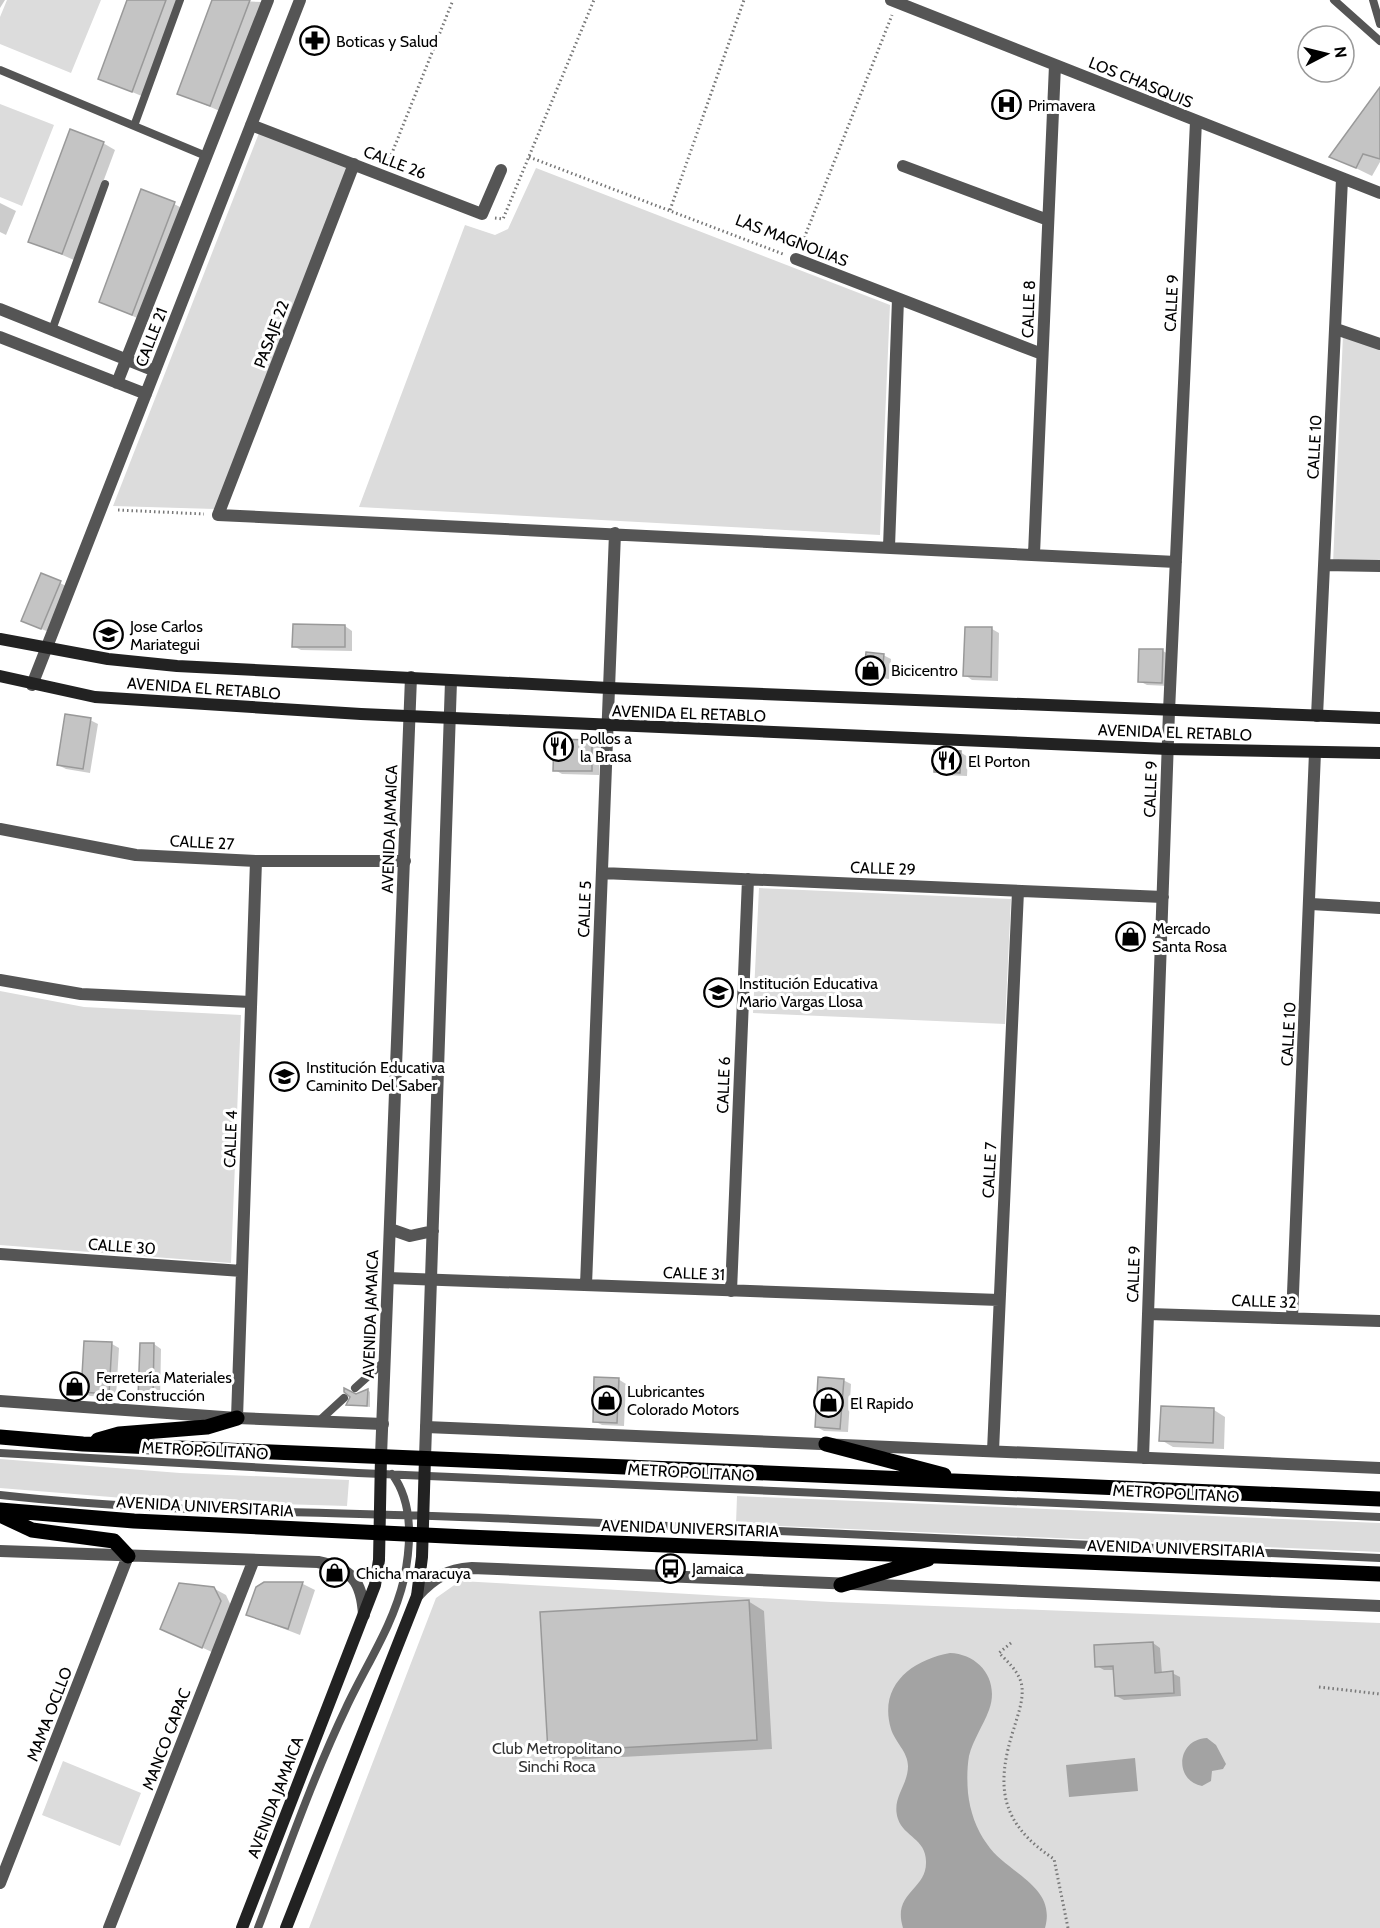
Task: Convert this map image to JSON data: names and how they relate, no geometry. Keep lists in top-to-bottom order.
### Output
{
  "streets": {
    "main road": ["AVENIDA EL RETABLO", "AVENIDA JAMAICA", "AVENIDA UNIVERSITARIA"],
    "street": [
      "LOS CHASQUIS",
      "CALLE 26",
      "LAS MAGNOLIAS",
      "CALLE 9",
      "CALLE 8",
      "PASAJE 22",
      "CALLE 21",
      "CALLE 10",
      "CALLE 27",
      "CALLE 29",
      "CALLE 5",
      "CALLE 6",
      "CALLE 4",
      "CALLE 7",
      "CALLE 30",
      "CALLE 31",
      "CALLE 32",
      "MAMA OCLLO",
      "MANCO CAPAC"
    ],
    "lane": ["METROPOLITANO"]
  },
  "crossings": [
    ["LOS CHASQUIS", "CALLE 9"],
    ["LOS CHASQUIS", "CALLE 8"],
    ["LOS CHASQUIS", "CALLE 10"],
    ["CALLE 26", "PASAJE 22"],
    ["CALLE 26", "CALLE 21"],
    ["LAS MAGNOLIAS", "CALLE 8"],
    ["CALLE 9", "AVENIDA EL RETABLO"],
    ["CALLE 9", "CALLE 29"],
    ["CALLE 9", "CALLE 32"],
    ["CALLE 21", "AVENIDA EL RETABLO"],
    ["CALLE 10", "AVENIDA EL RETABLO"],
    ["CALLE 10", "CALLE 32"],
    ["AVENIDA EL RETABLO", "AVENIDA JAMAICA"],
    ["AVENIDA EL RETABLO", "CALLE 5"],
    ["AVENIDA JAMAICA", "CALLE 27"],
    ["AVENIDA JAMAICA", "CALLE 31"],
    ["AVENIDA JAMAICA", "METROPOLITANO"],
    ["AVENIDA JAMAICA", "AVENIDA UNIVERSITARIA"],
    ["CALLE 27", "CALLE 4"],
    ["CALLE 29", "CALLE 5"],
    ["CALLE 29", "CALLE 6"],
    ["CALLE 29", "CALLE 7"],
    ["CALLE 5", "CALLE 31"],
    ["CALLE 6", "CALLE 31"],
    ["CALLE 4", "CALLE 30"],
    ["CALLE 7", "CALLE 31"]
  ],
  "parks": ["Club Metropolitano Sinchi Roca"],
  "places": {
    "pharmacy": ["Boticas y Salud"],
    "hospital": ["Primavera"],
    "school or university": ["Jose Carlos Mariategui", "Institución Educativa Mario Vargas Llosa", "Institución Educativa Caminito Del Saber"],
    "shop": [
      "Bicicentro",
      "Mercado Santa Rosa",
      "Ferretería Materiales de Construcción",
      "Lubricantes Colorado Motors",
      "El Rapido",
      "Chicha maracuya"
    ],
    "restaurant": ["Pollos a la Brasa", "El Porton"],
    "bus stop": ["Jamaica"]
  },
  "north": "right"
}
